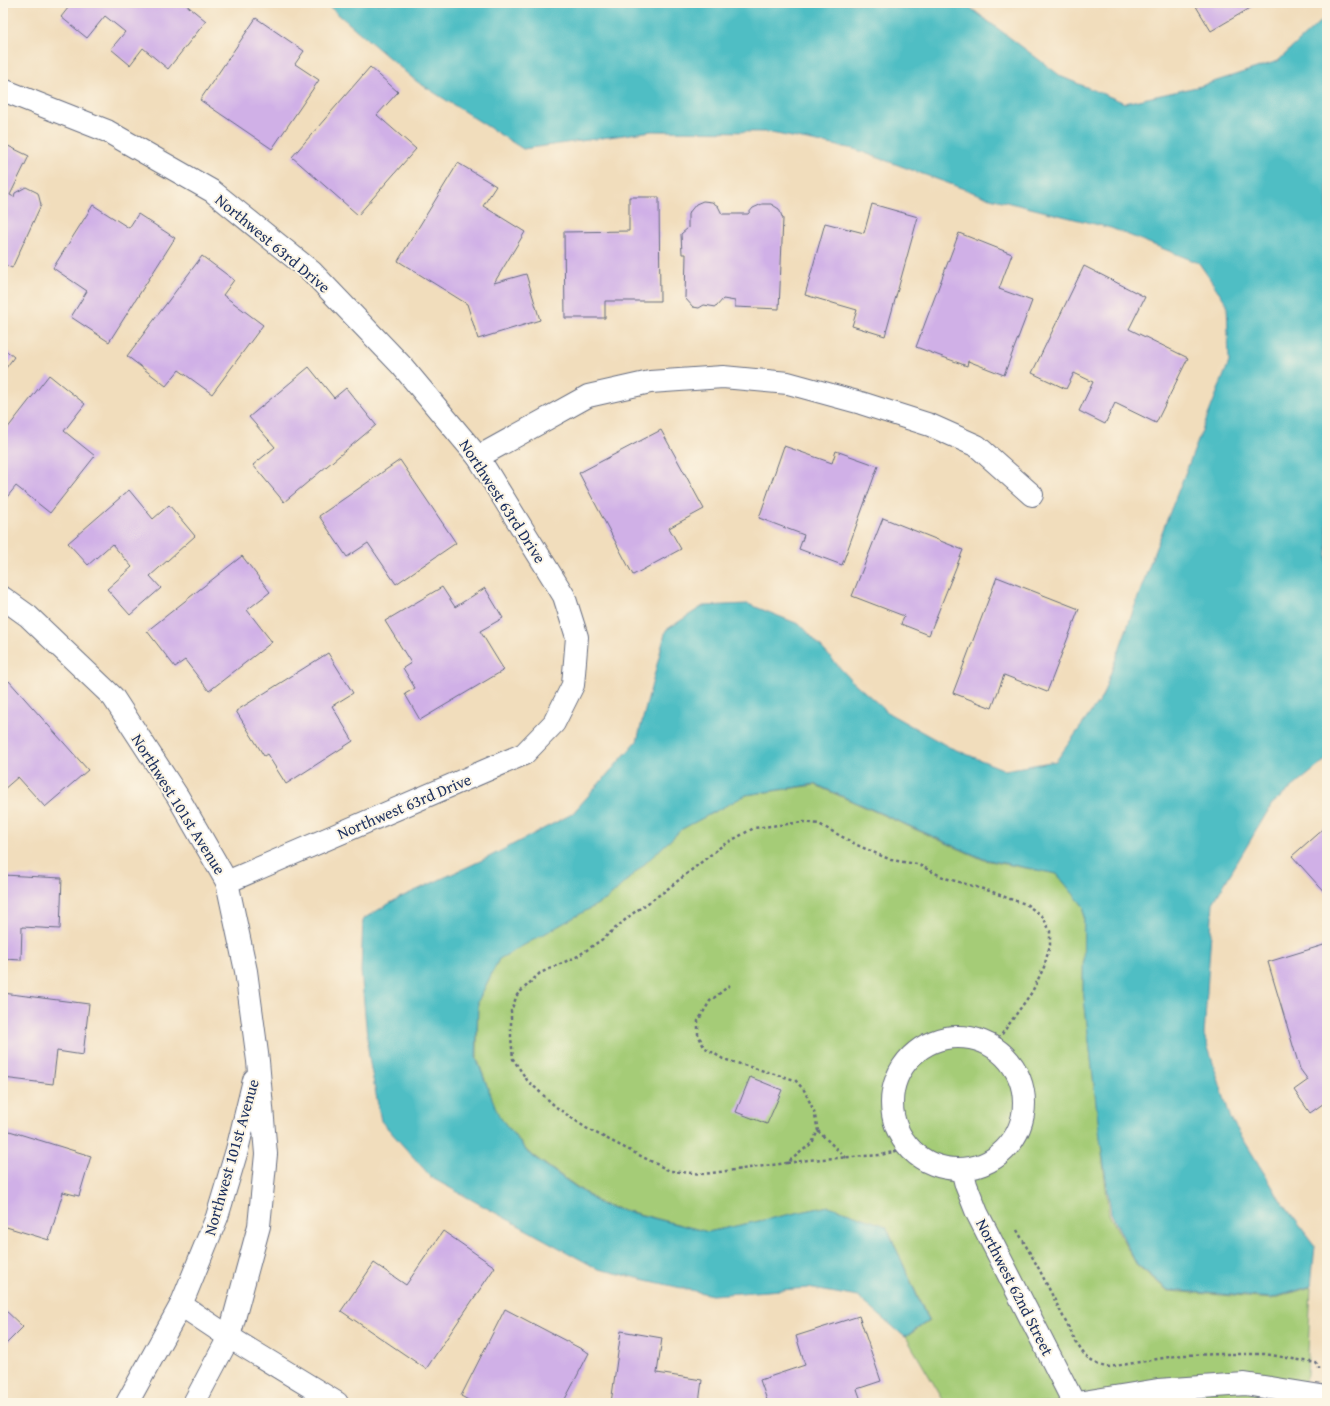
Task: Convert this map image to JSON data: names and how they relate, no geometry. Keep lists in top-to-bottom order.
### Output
{
  "streets": {
    "street": ["Northwest 63rd Drive", "Northwest 101st Avenue", "Northwest 62nd Street"]
  },
  "crossings": [
    ["Northwest 63rd Drive", "Northwest 101st Avenue"]
  ]
}
